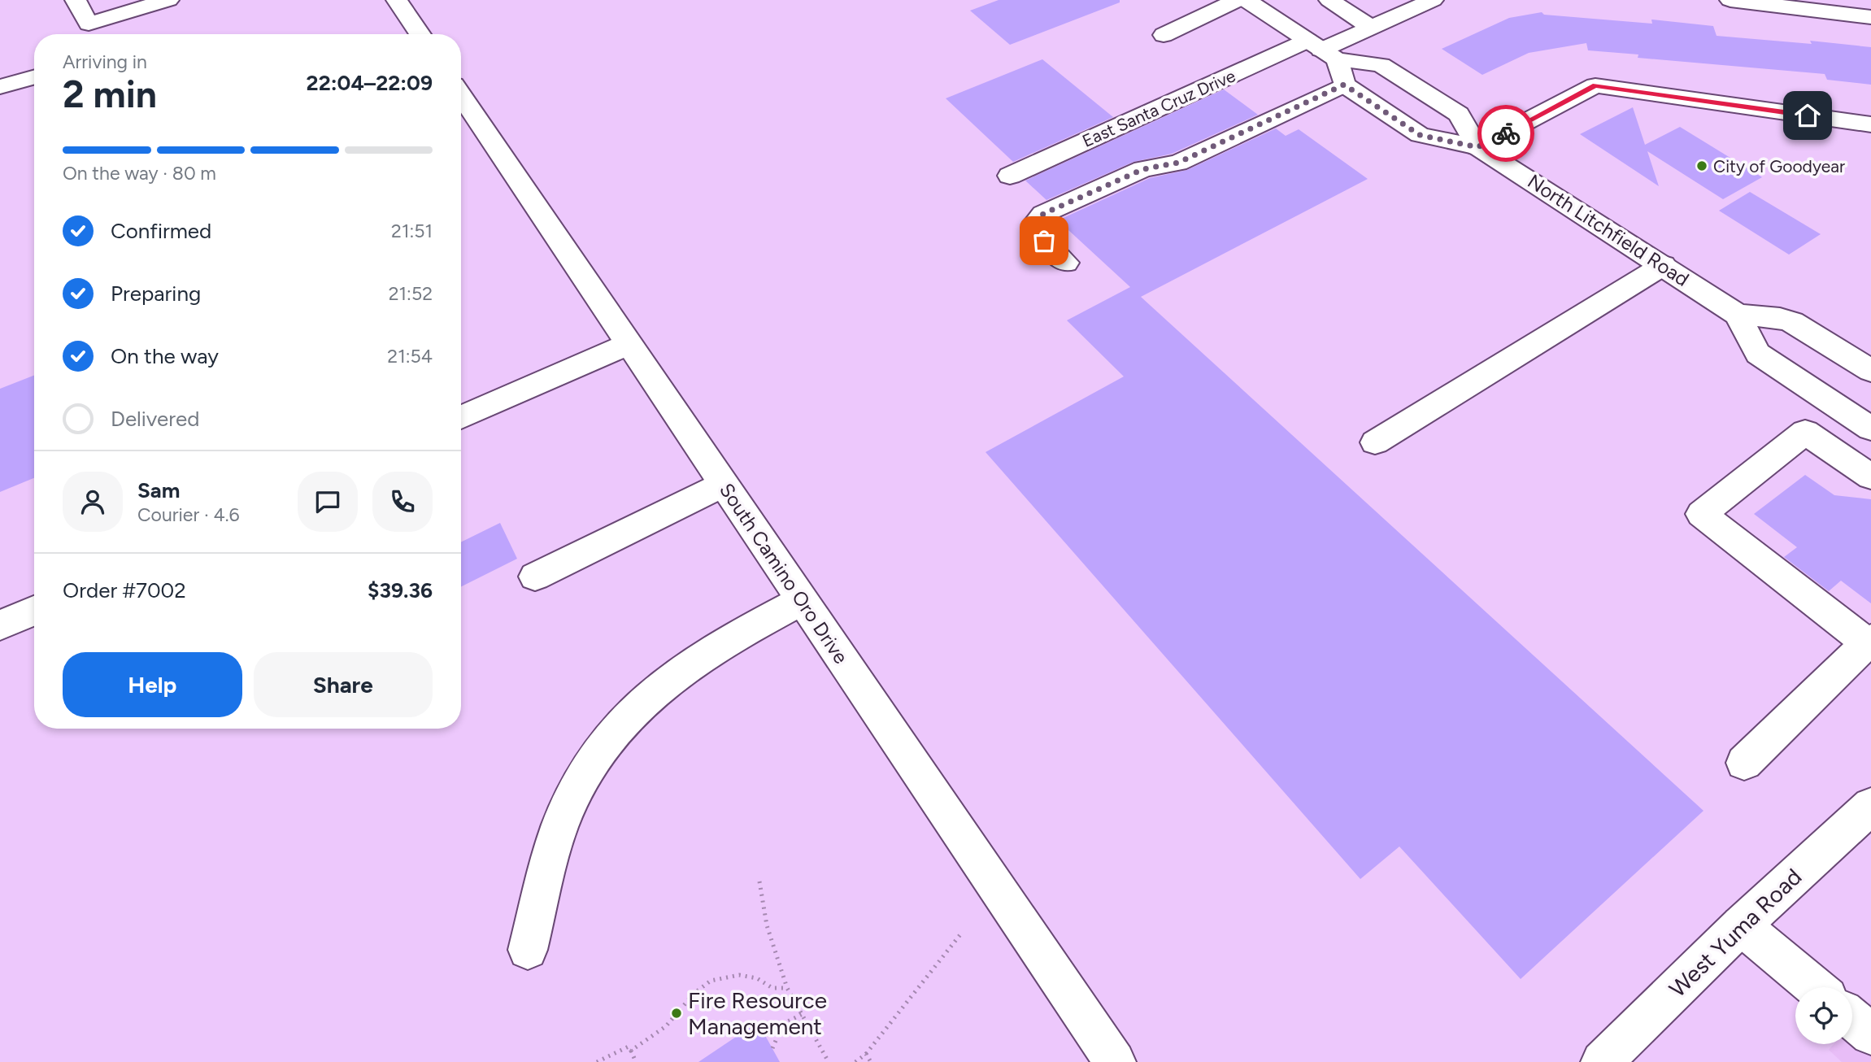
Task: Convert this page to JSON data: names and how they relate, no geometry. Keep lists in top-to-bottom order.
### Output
{
  "streets": {
    "street": [
      "East Santa Cruz Drive",
      "North Litchfield Road",
      "South Camino Oro Drive",
      "West Yuma Road"
    ]
  },
  "crossings": [
    ["East Santa Cruz Drive", "North Litchfield Road"]
  ],
  "places": ["City of Goodyear", "Fire Resource Management"],
  "page": {
    "heading": ["2 min", "Arriving in", "22:04–22:09"],
    "panel": [
      "Sam",
      "Courier · 4.6",
      "Order #7002",
      "$39.36"
    ],
    "bar": "On the way · 80 m",
    "list": [
      ["Confirmed", "21:51"],
      ["Preparing", "21:52"],
      ["On the way", "21:54"],
      "Delivered"
    ],
    "buttons": ["Help", "Share"]
  }
}
